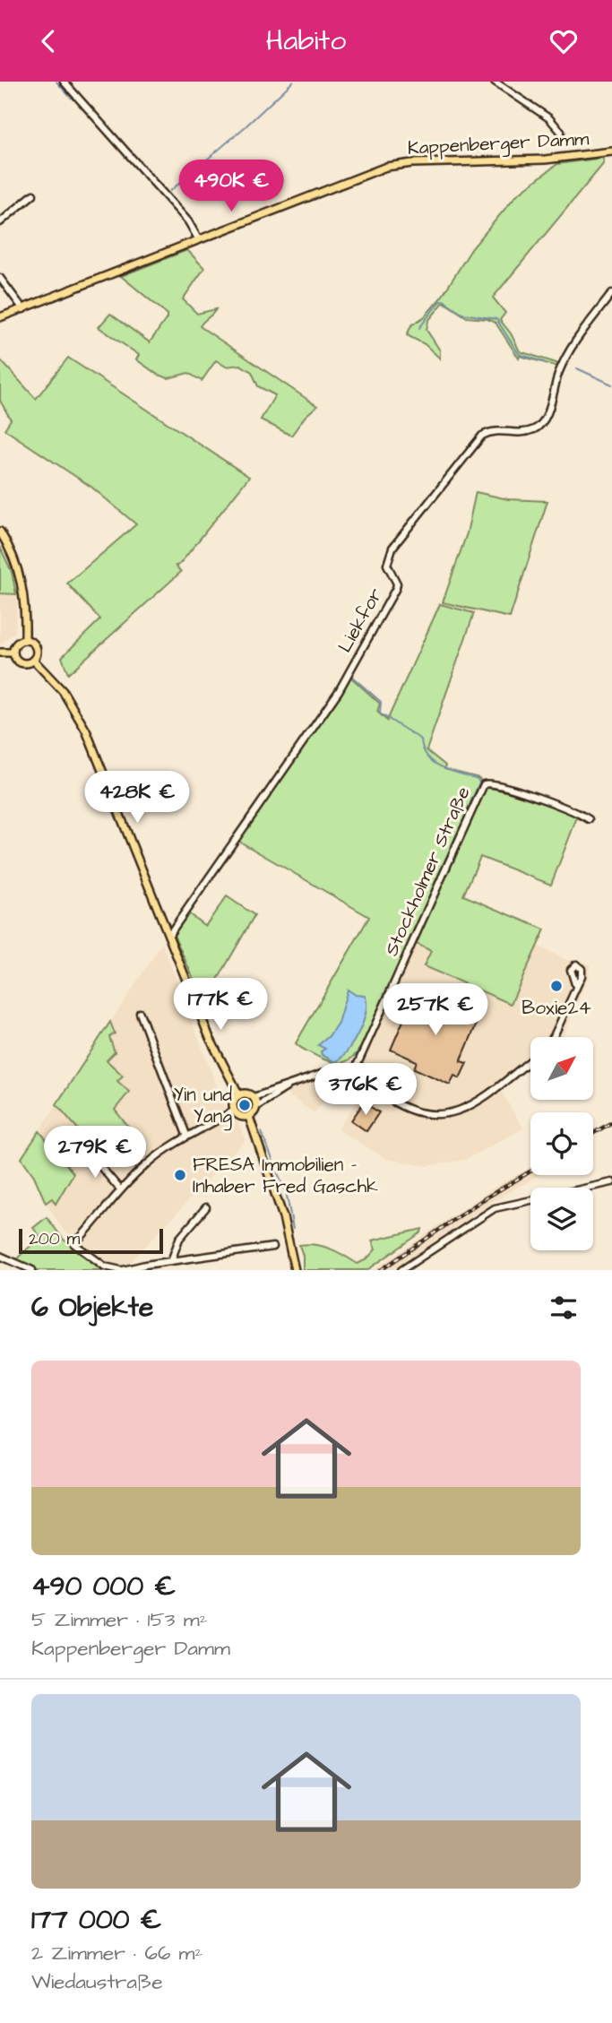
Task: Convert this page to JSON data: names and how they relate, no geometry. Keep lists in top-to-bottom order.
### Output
{
  "streets": {
    "main road": ["Kappenberger Damm"],
    "street": ["Liekfor", "Stockholmer Straße"]
  },
  "places": ["Boxie24", "Yin und Yang", "FRESA Immobilien - Inhaber Fred Gaschk"],
  "scale_bar": "200 m",
  "north": "top right",
  "page": {
    "header": "Habito",
    "price": [
      "490K €",
      "428K €",
      "177K €",
      "257K €",
      "376K €",
      "279K €"
    ],
    "scale": "200 m",
    "heading": "6 Objekte",
    "list": [
      {
        "name": "490 000 €",
        "note": "5 Zimmer · 153 m² · Kappenberger Damm"
      },
      {
        "name": "177 000 €",
        "note": "2 Zimmer · 66 m² · Wiedaustraße"
      }
    ]
  }
}
